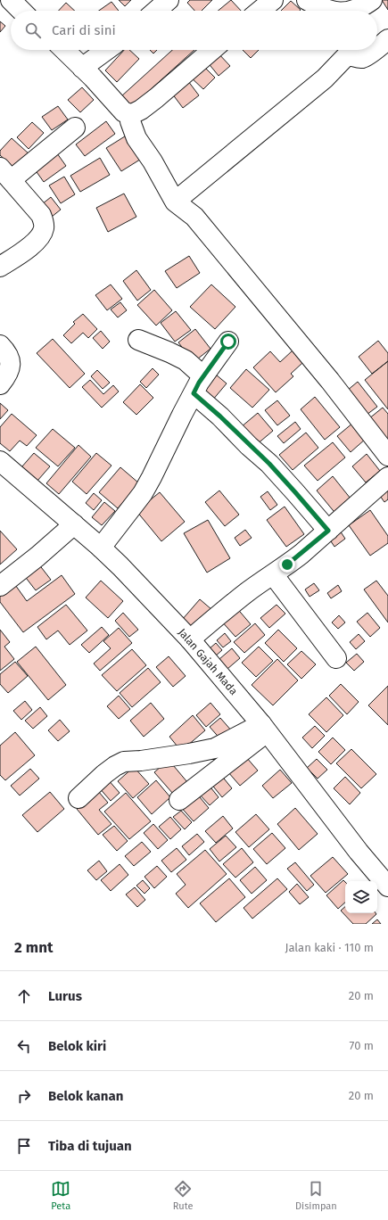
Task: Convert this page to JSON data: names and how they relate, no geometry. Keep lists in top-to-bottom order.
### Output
{
  "streets": {
    "main road": ["Jalan Gajah Mada"]
  },
  "page": {
    "search": "Cari di sini",
    "heading": ["2 mnt", "Jalan kaki · 110 m"],
    "list": [
      ["Lurus", "20 m"],
      ["Belok kiri", "70 m"],
      ["Belok kanan", "20 m"],
      "Tiba di tujuan"
    ],
    "nav": ["Peta", "Rute", "Disimpan"]
  }
}
